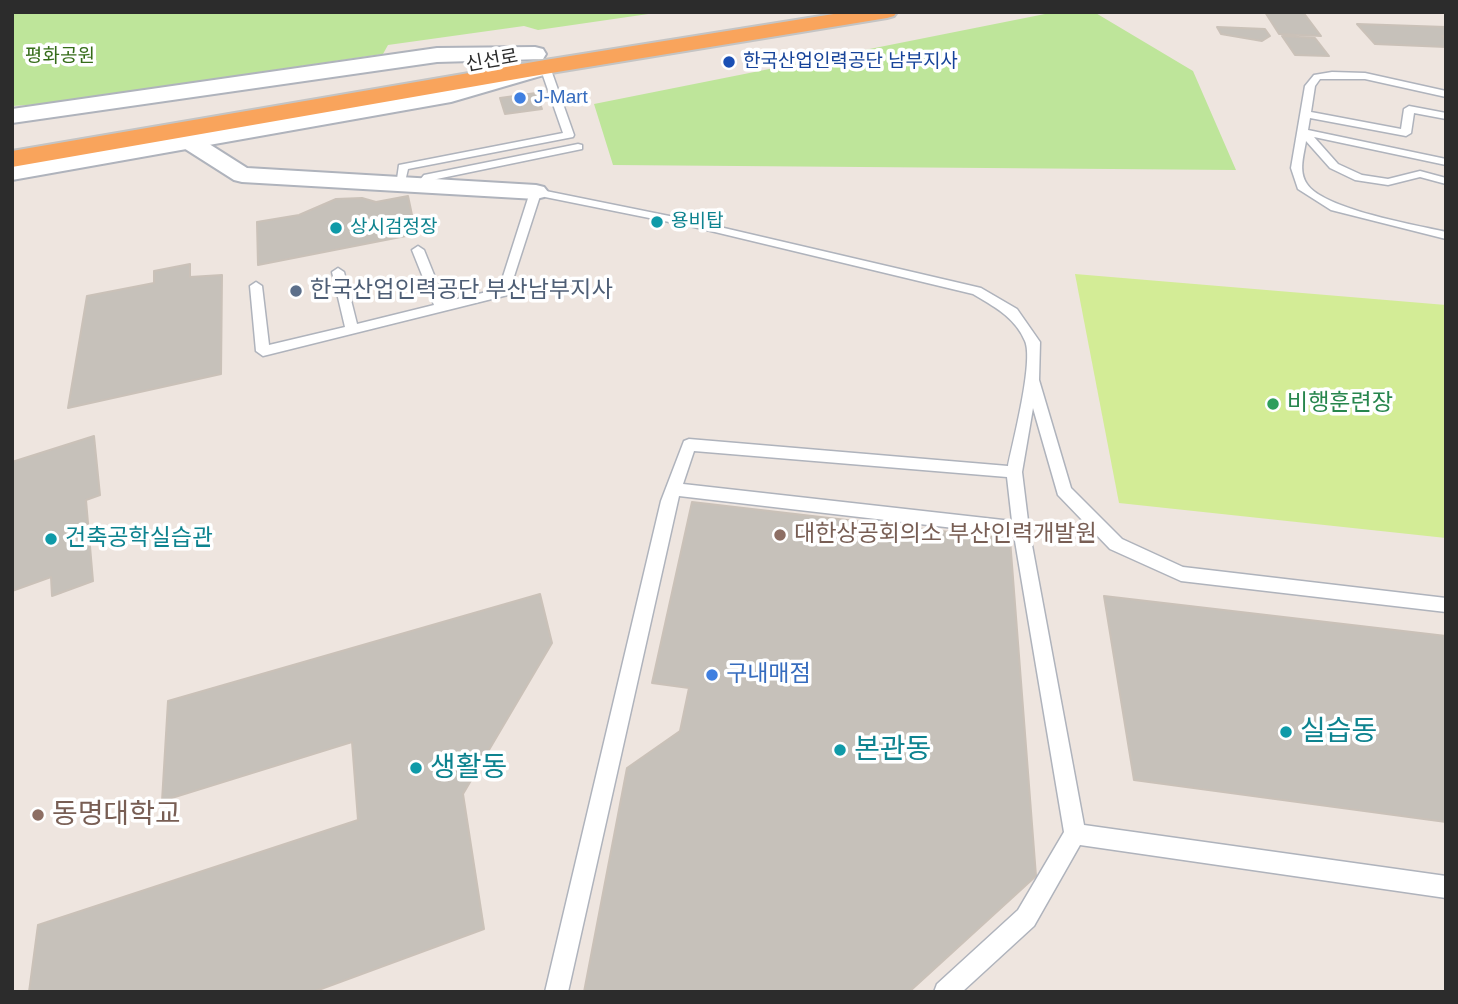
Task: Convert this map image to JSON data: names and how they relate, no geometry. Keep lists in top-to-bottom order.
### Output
{
  "streets": {
    "highway": ["신선로"]
  },
  "parks": ["평화공원"],
  "places": [
    "한국산업인력공단 남부지사",
    "J-Mart",
    "용비탑",
    "상시검정장",
    "한국산업인력공단 부산남부지사",
    "비행훈련장",
    "대한상공회의소 부산인력개발원",
    "건축공학실습관",
    "구내매점",
    "실습동",
    "본관동",
    "생활동",
    "동명대학교"
  ]
}
